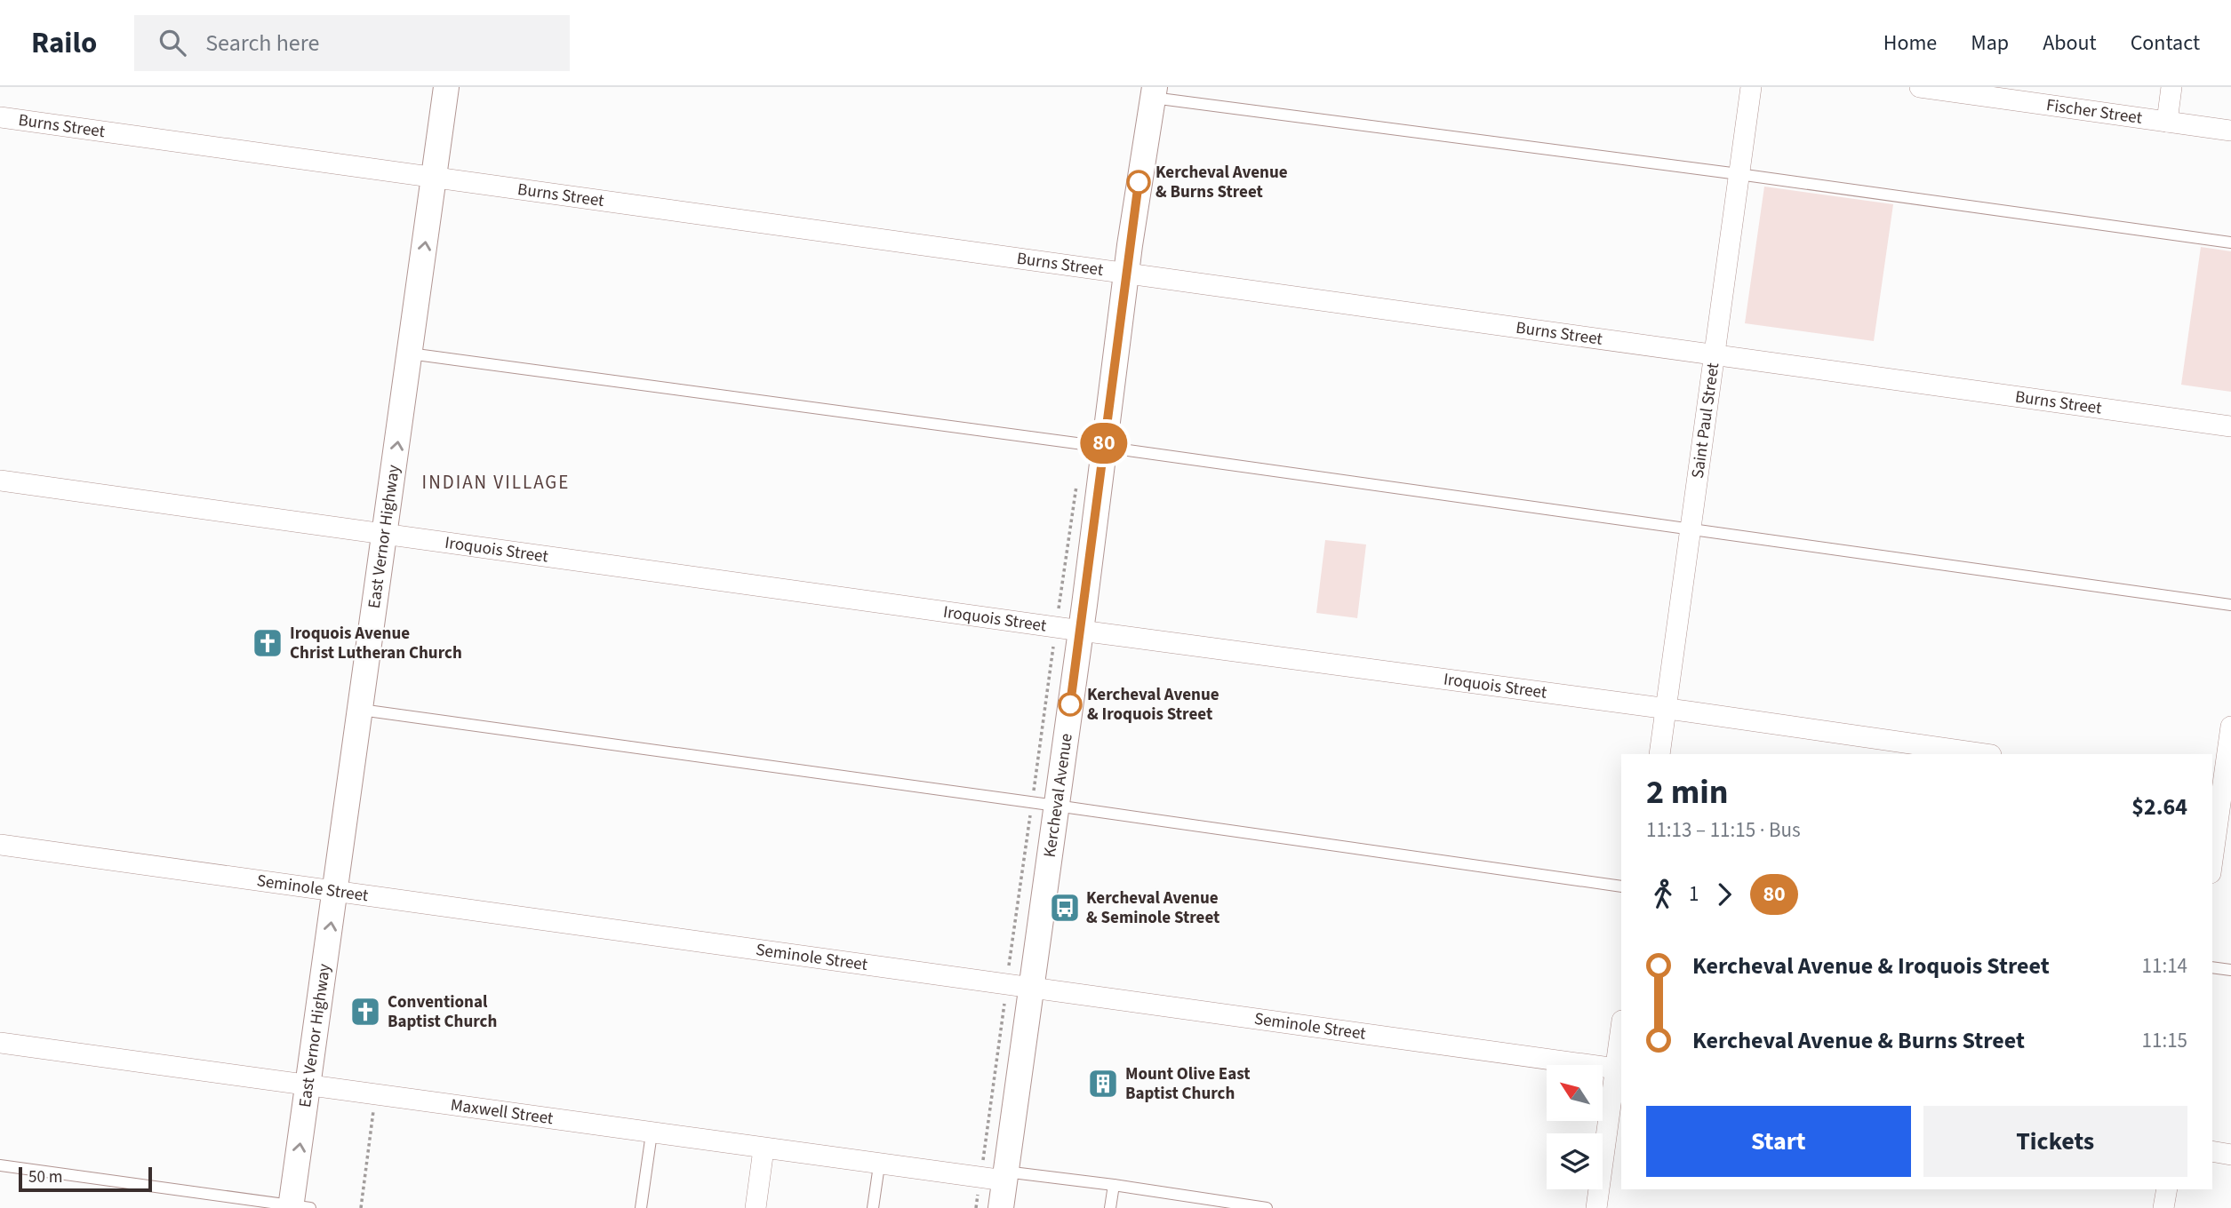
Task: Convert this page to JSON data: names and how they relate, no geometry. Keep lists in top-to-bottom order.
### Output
{
  "streets": {
    "street": [
      "Fischer Street",
      "Burns Street",
      "Saint Paul Street",
      "East Vernor Highway",
      "Iroquois Street",
      "Kercheval Avenue",
      "Seminole Street",
      "Maxwell Street"
    ]
  },
  "crossings": [
    ["Burns Street", "Saint Paul Street"],
    ["Burns Street", "East Vernor Highway"],
    ["Burns Street", "Kercheval Avenue"],
    ["Saint Paul Street", "Iroquois Street"],
    ["East Vernor Highway", "Iroquois Street"],
    ["East Vernor Highway", "Seminole Street"],
    ["East Vernor Highway", "Maxwell Street"],
    ["Iroquois Street", "Kercheval Avenue"],
    ["Kercheval Avenue", "Seminole Street"],
    ["Kercheval Avenue", "Maxwell Street"]
  ],
  "one_way": ["East Vernor Highway"],
  "districts": ["INDIAN VILLAGE"],
  "places": {
    "other": ["Kercheval Avenue & Burns Street", "Kercheval Avenue & Iroquois Street"],
    "church": ["Iroquois Avenue Christ Lutheran Church", "Conventional Baptist Church"],
    "bus stop": ["Kercheval Avenue & Seminole Street"],
    "building": ["Mount Olive East Baptist Church"]
  },
  "lines": ["bus line 80"],
  "scale_bar": "50 m",
  "north": "top left",
  "page": {
    "header": "Railo",
    "search": "Search here",
    "nav": [
      "Home",
      "Map",
      "About",
      "Contact"
    ],
    "on_map": "80",
    "heading": ["2 min", "11:13 – 11:15 · Bus", "$2.64"],
    "legs": ["1", "80"],
    "list": [
      {
        "name": "Kercheval Avenue & Iroquois Street",
        "value": "11:14"
      },
      {
        "name": "Kercheval Avenue & Burns Street",
        "value": "11:15"
      }
    ],
    "buttons": ["Start", "Tickets"],
    "scale": "50 m"
  }
}
